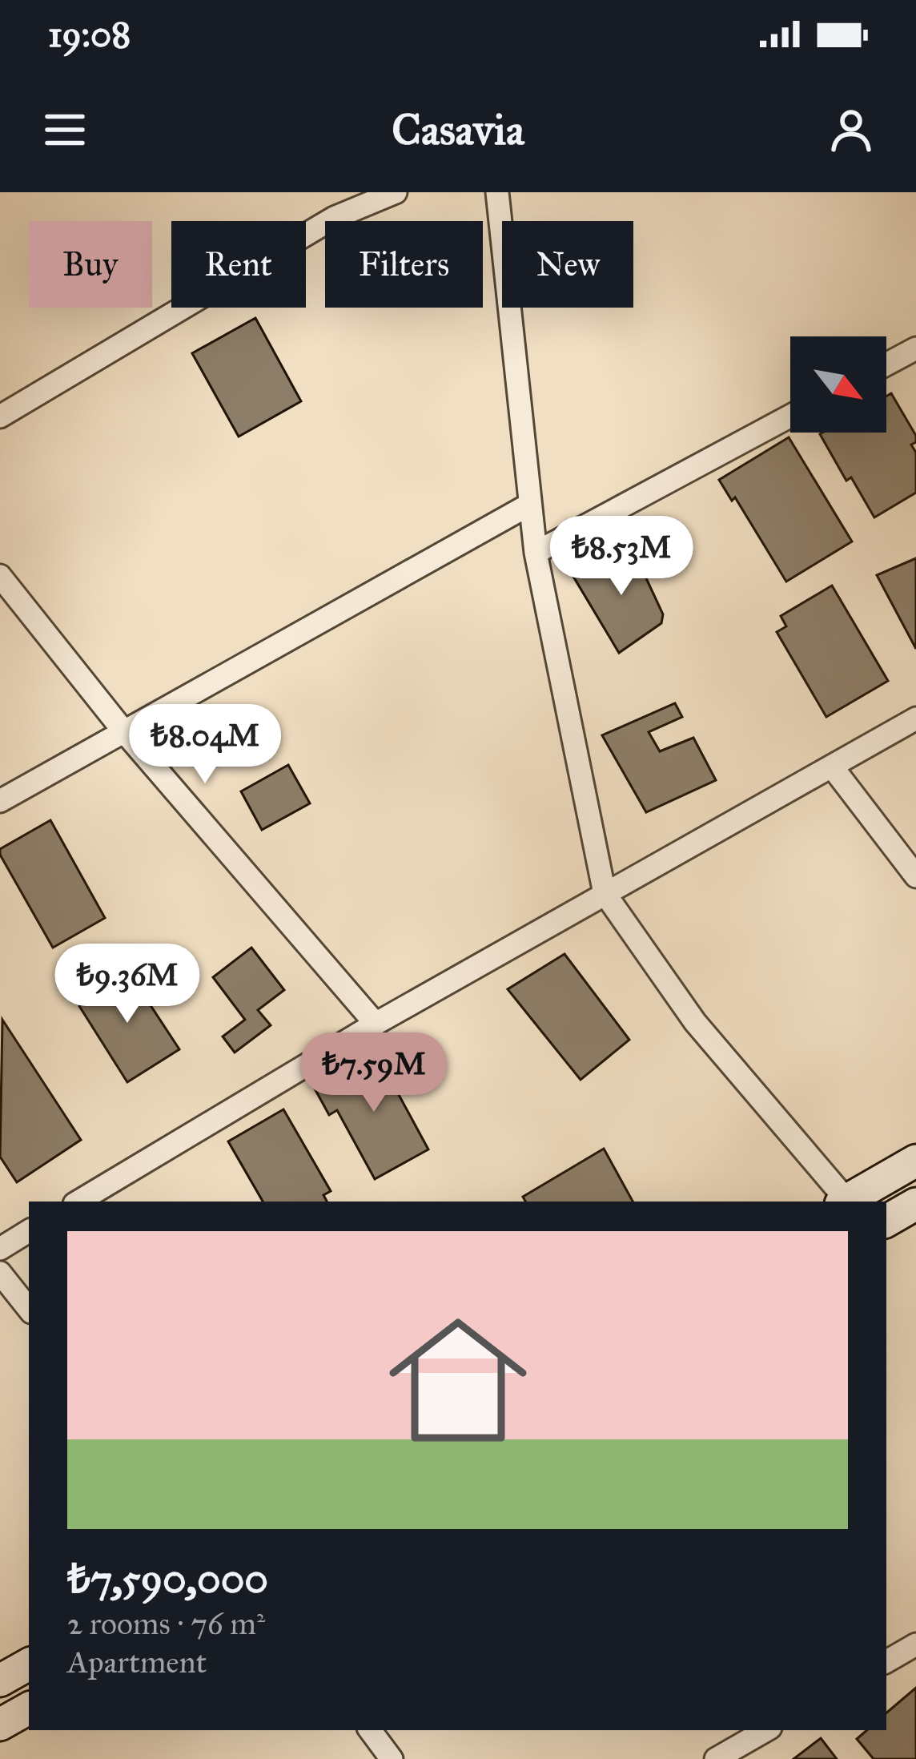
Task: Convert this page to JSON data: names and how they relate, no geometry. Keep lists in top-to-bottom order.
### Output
{
  "north": "bottom right",
  "page": {
    "status": "19:08",
    "header": "Casavia",
    "chip": [
      "Buy",
      "Rent",
      "Filters",
      "New"
    ],
    "price": [
      "₺8.53M",
      "₺8.04M",
      "₺9.36M",
      "₺7.59M"
    ],
    "list": [
      {
        "name": "₺7,590,000",
        "note": "2 rooms · 76 m² · Apartment"
      }
    ]
  }
}
